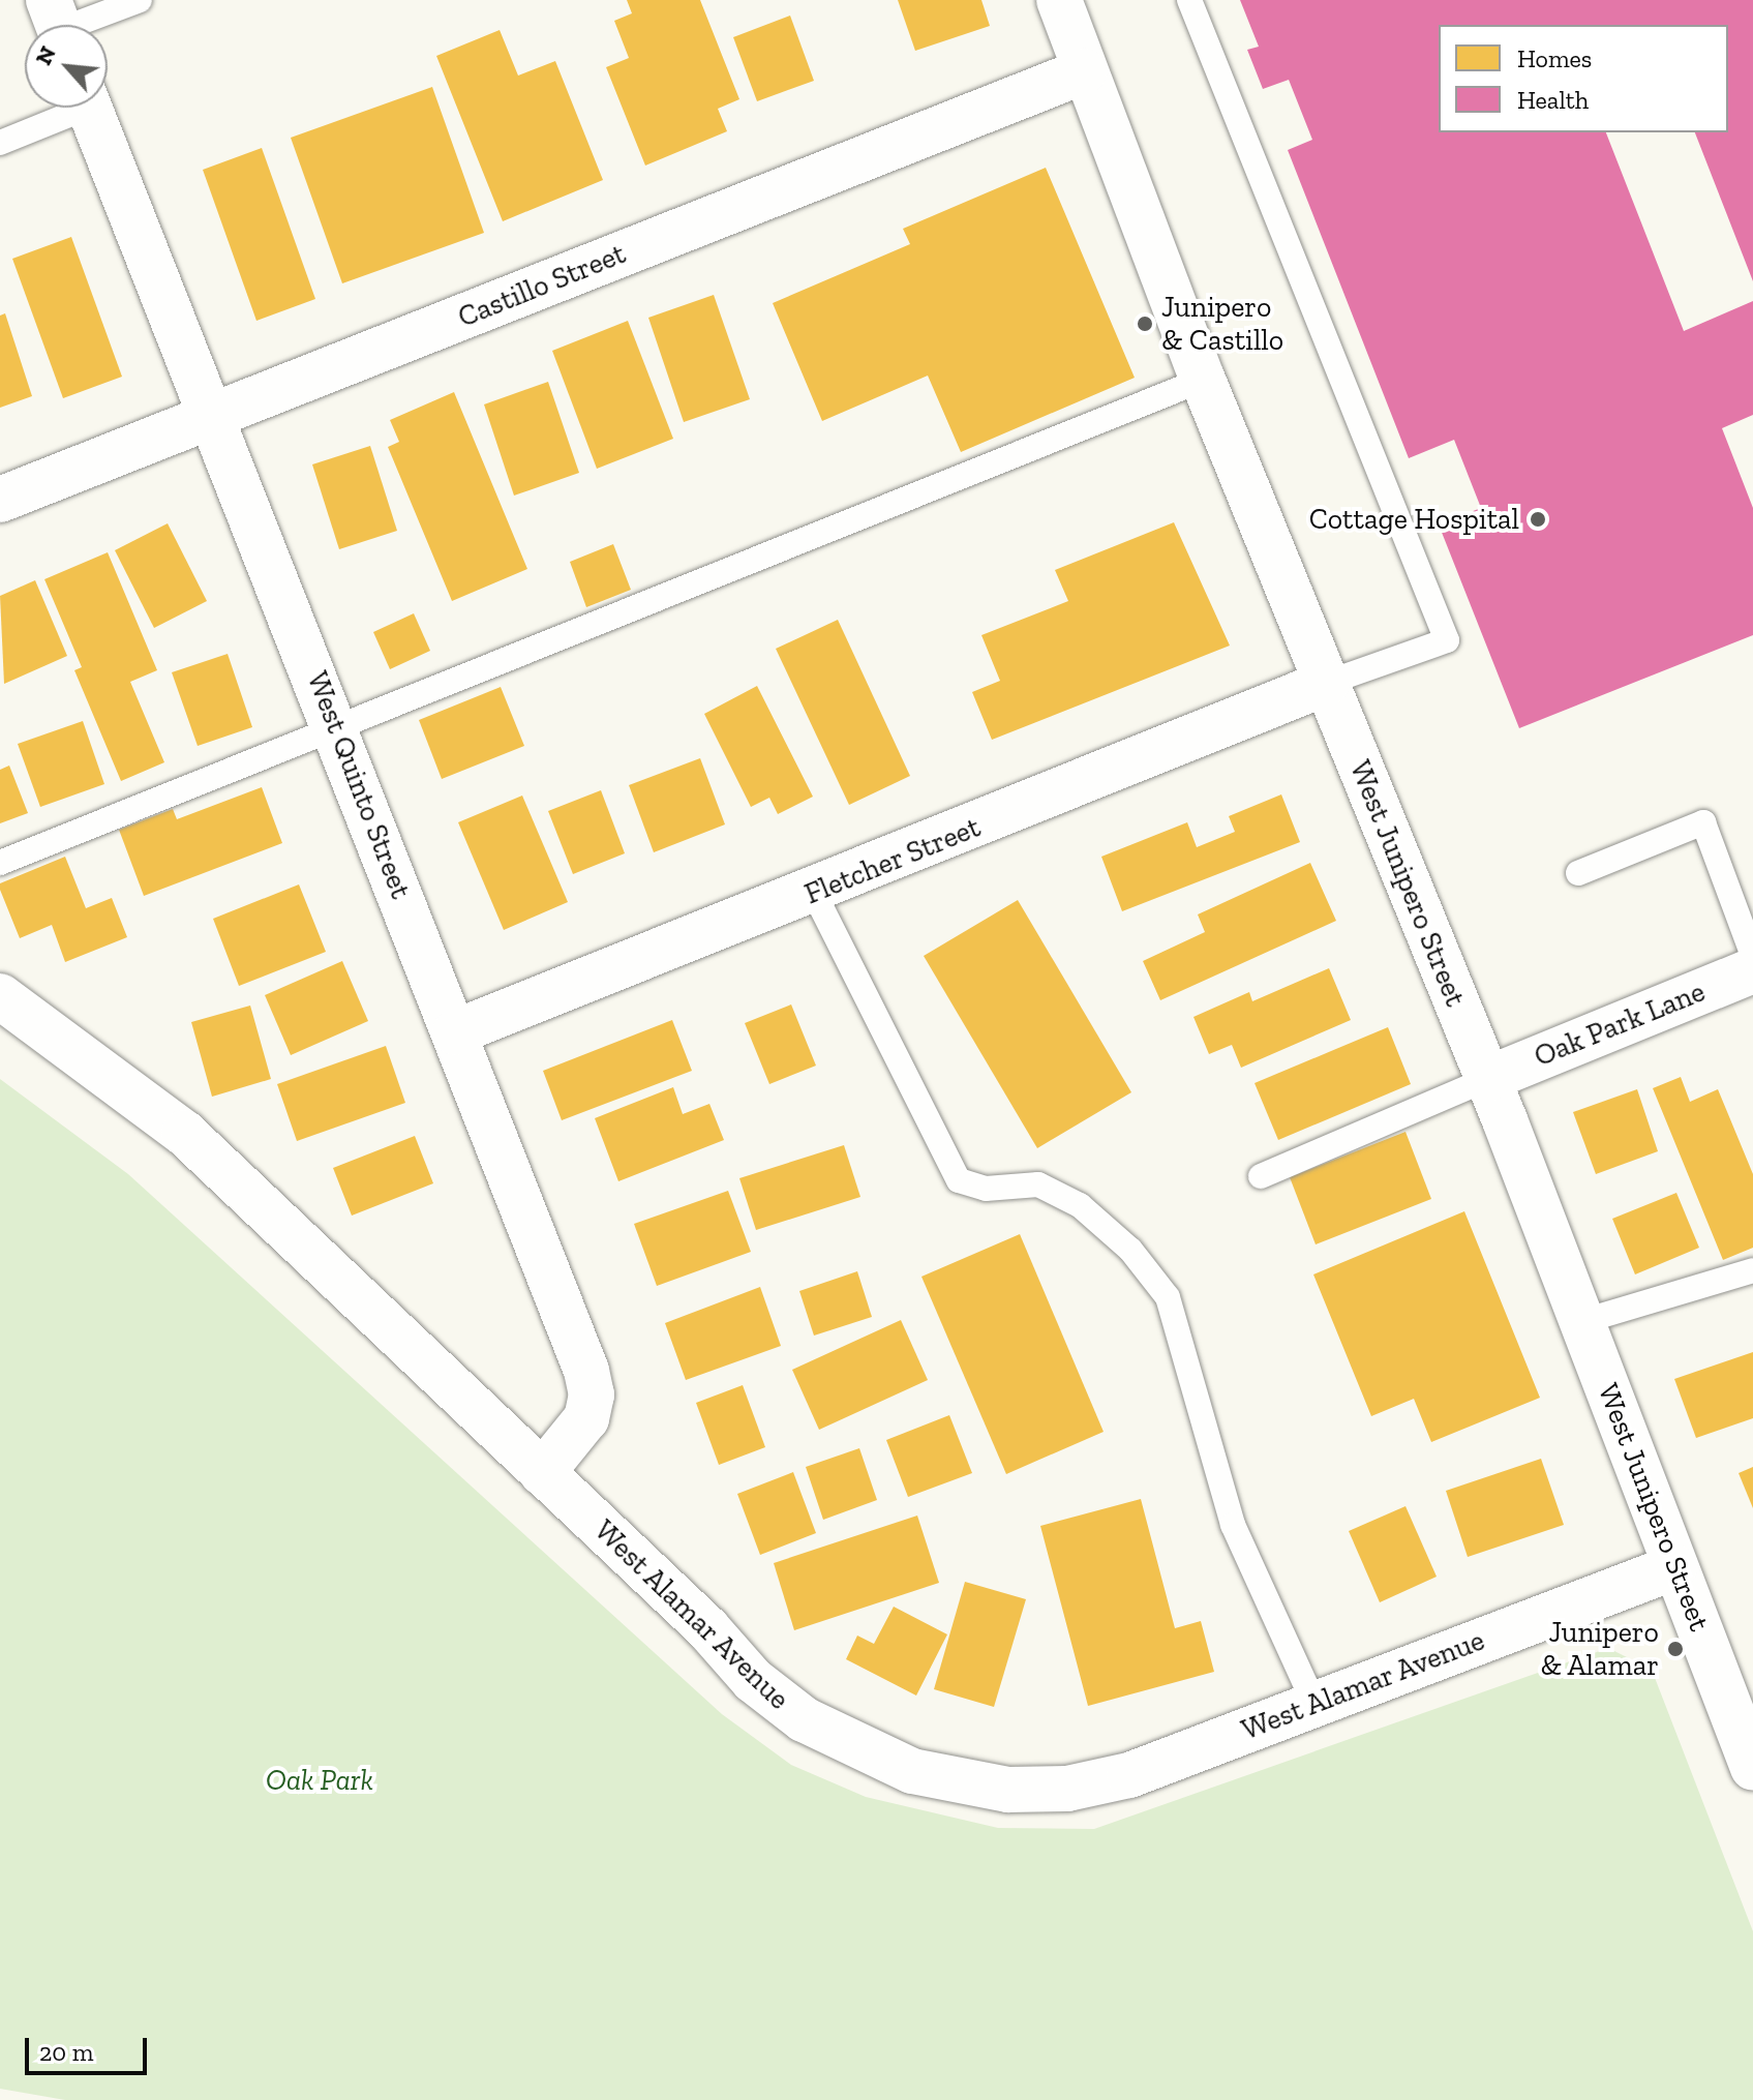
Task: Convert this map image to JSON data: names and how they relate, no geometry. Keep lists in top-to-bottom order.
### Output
{
  "streets": {
    "street": [
      "Castillo Street",
      "West Quinto Street",
      "Fletcher Street",
      "West Junipero Street",
      "Oak Park Lane",
      "West Alamar Avenue"
    ]
  },
  "crossings": [
    ["Castillo Street", "West Quinto Street"],
    ["Castillo Street", "West Junipero Street"],
    ["West Quinto Street", "Fletcher Street"],
    ["West Quinto Street", "West Alamar Avenue"],
    ["Fletcher Street", "West Junipero Street"],
    ["West Junipero Street", "Oak Park Lane"],
    ["West Junipero Street", "West Alamar Avenue"]
  ],
  "parks": ["Oak Park"],
  "places": ["Junipero & Castillo", "Cottage Hospital", "Junipero & Alamar"],
  "legend": ["Homes", "Health"],
  "scale_bar": "20 m",
  "north": "top left"
}
